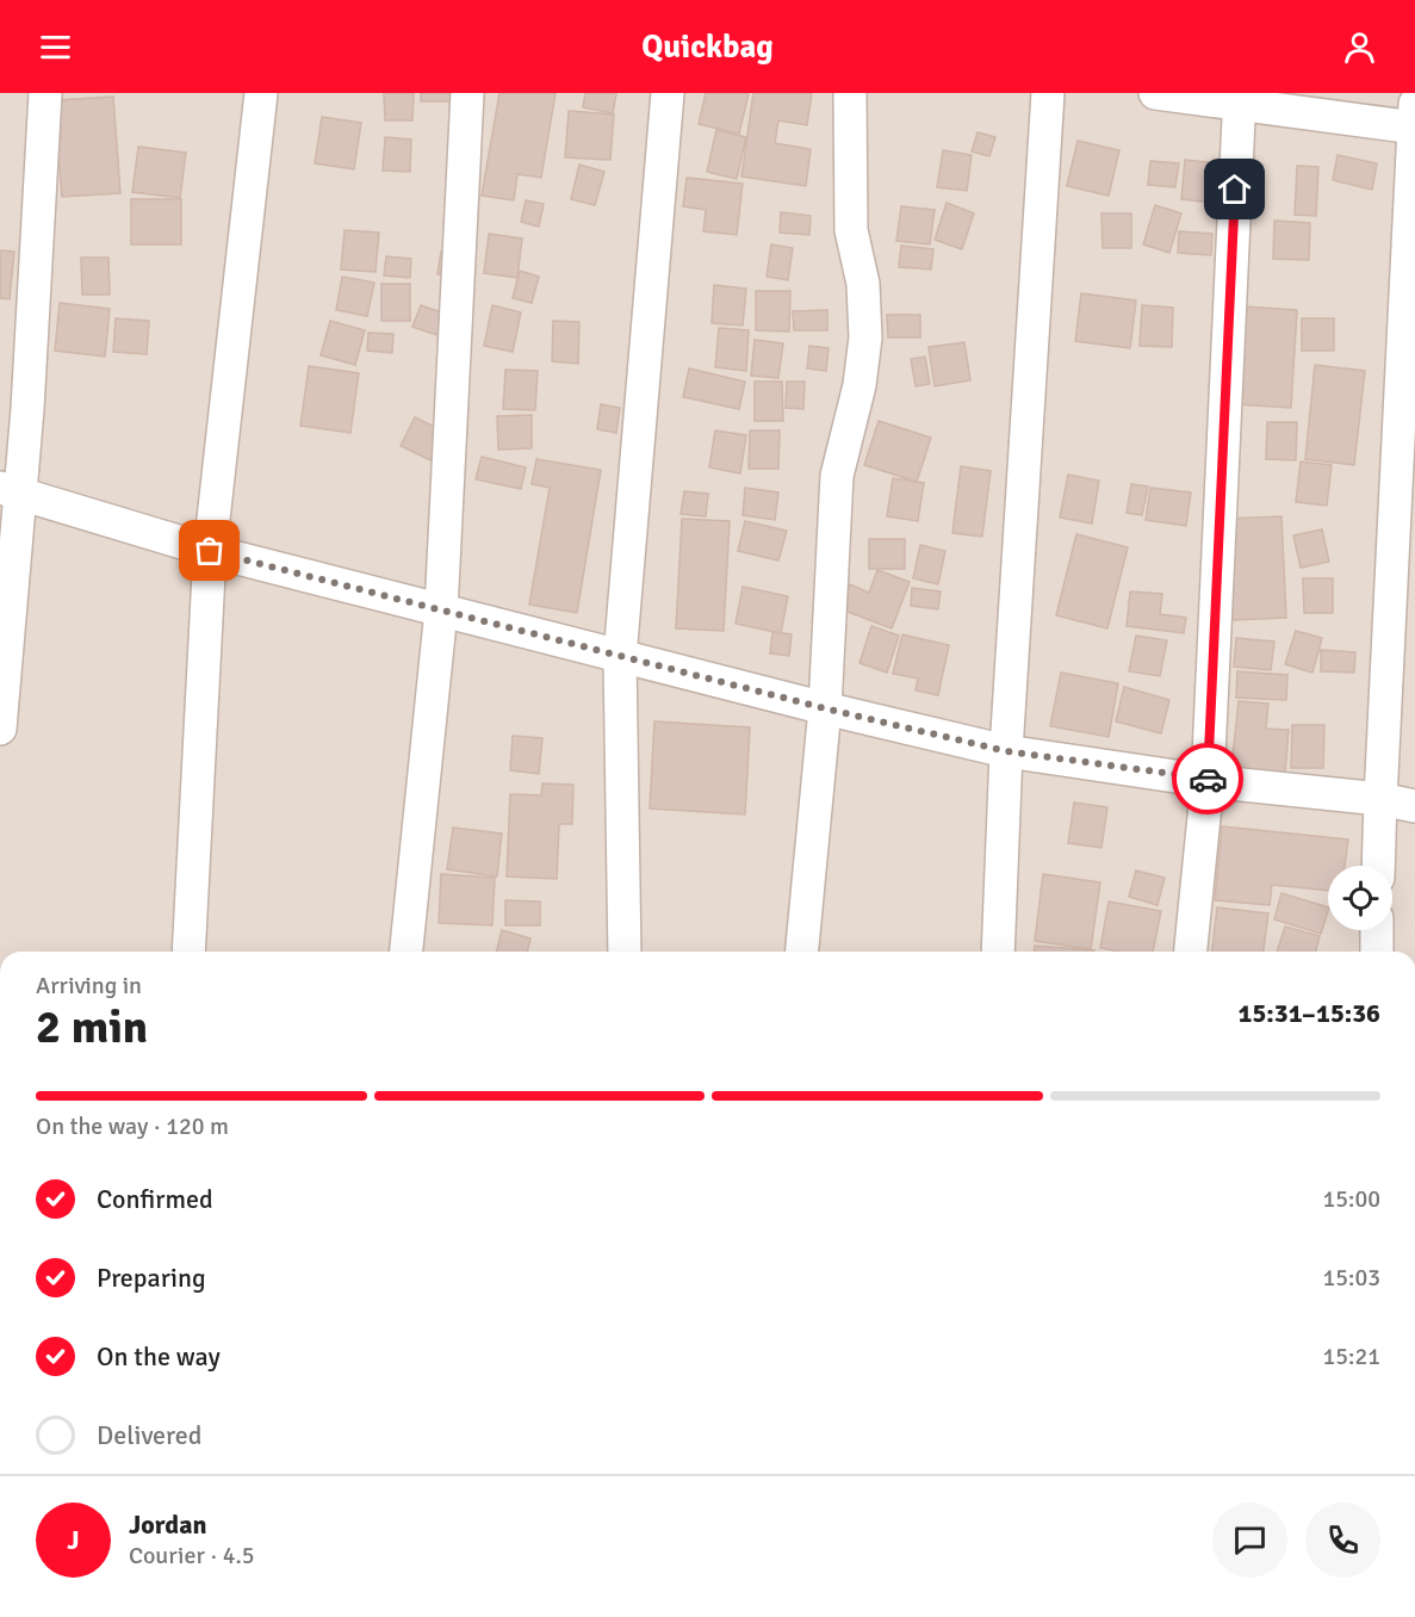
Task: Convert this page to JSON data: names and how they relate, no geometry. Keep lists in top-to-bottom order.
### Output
{
  "page": {
    "header": "Quickbag",
    "heading": ["2 min", "Arriving in", "15:31–15:36"],
    "panel": ["Jordan", "Courier · 4.5"],
    "bar": "On the way · 120 m",
    "list": [
      ["Confirmed", "15:00"],
      ["Preparing", "15:03"],
      ["On the way", "15:21"],
      "Delivered"
    ],
    "round": "J"
  }
}
